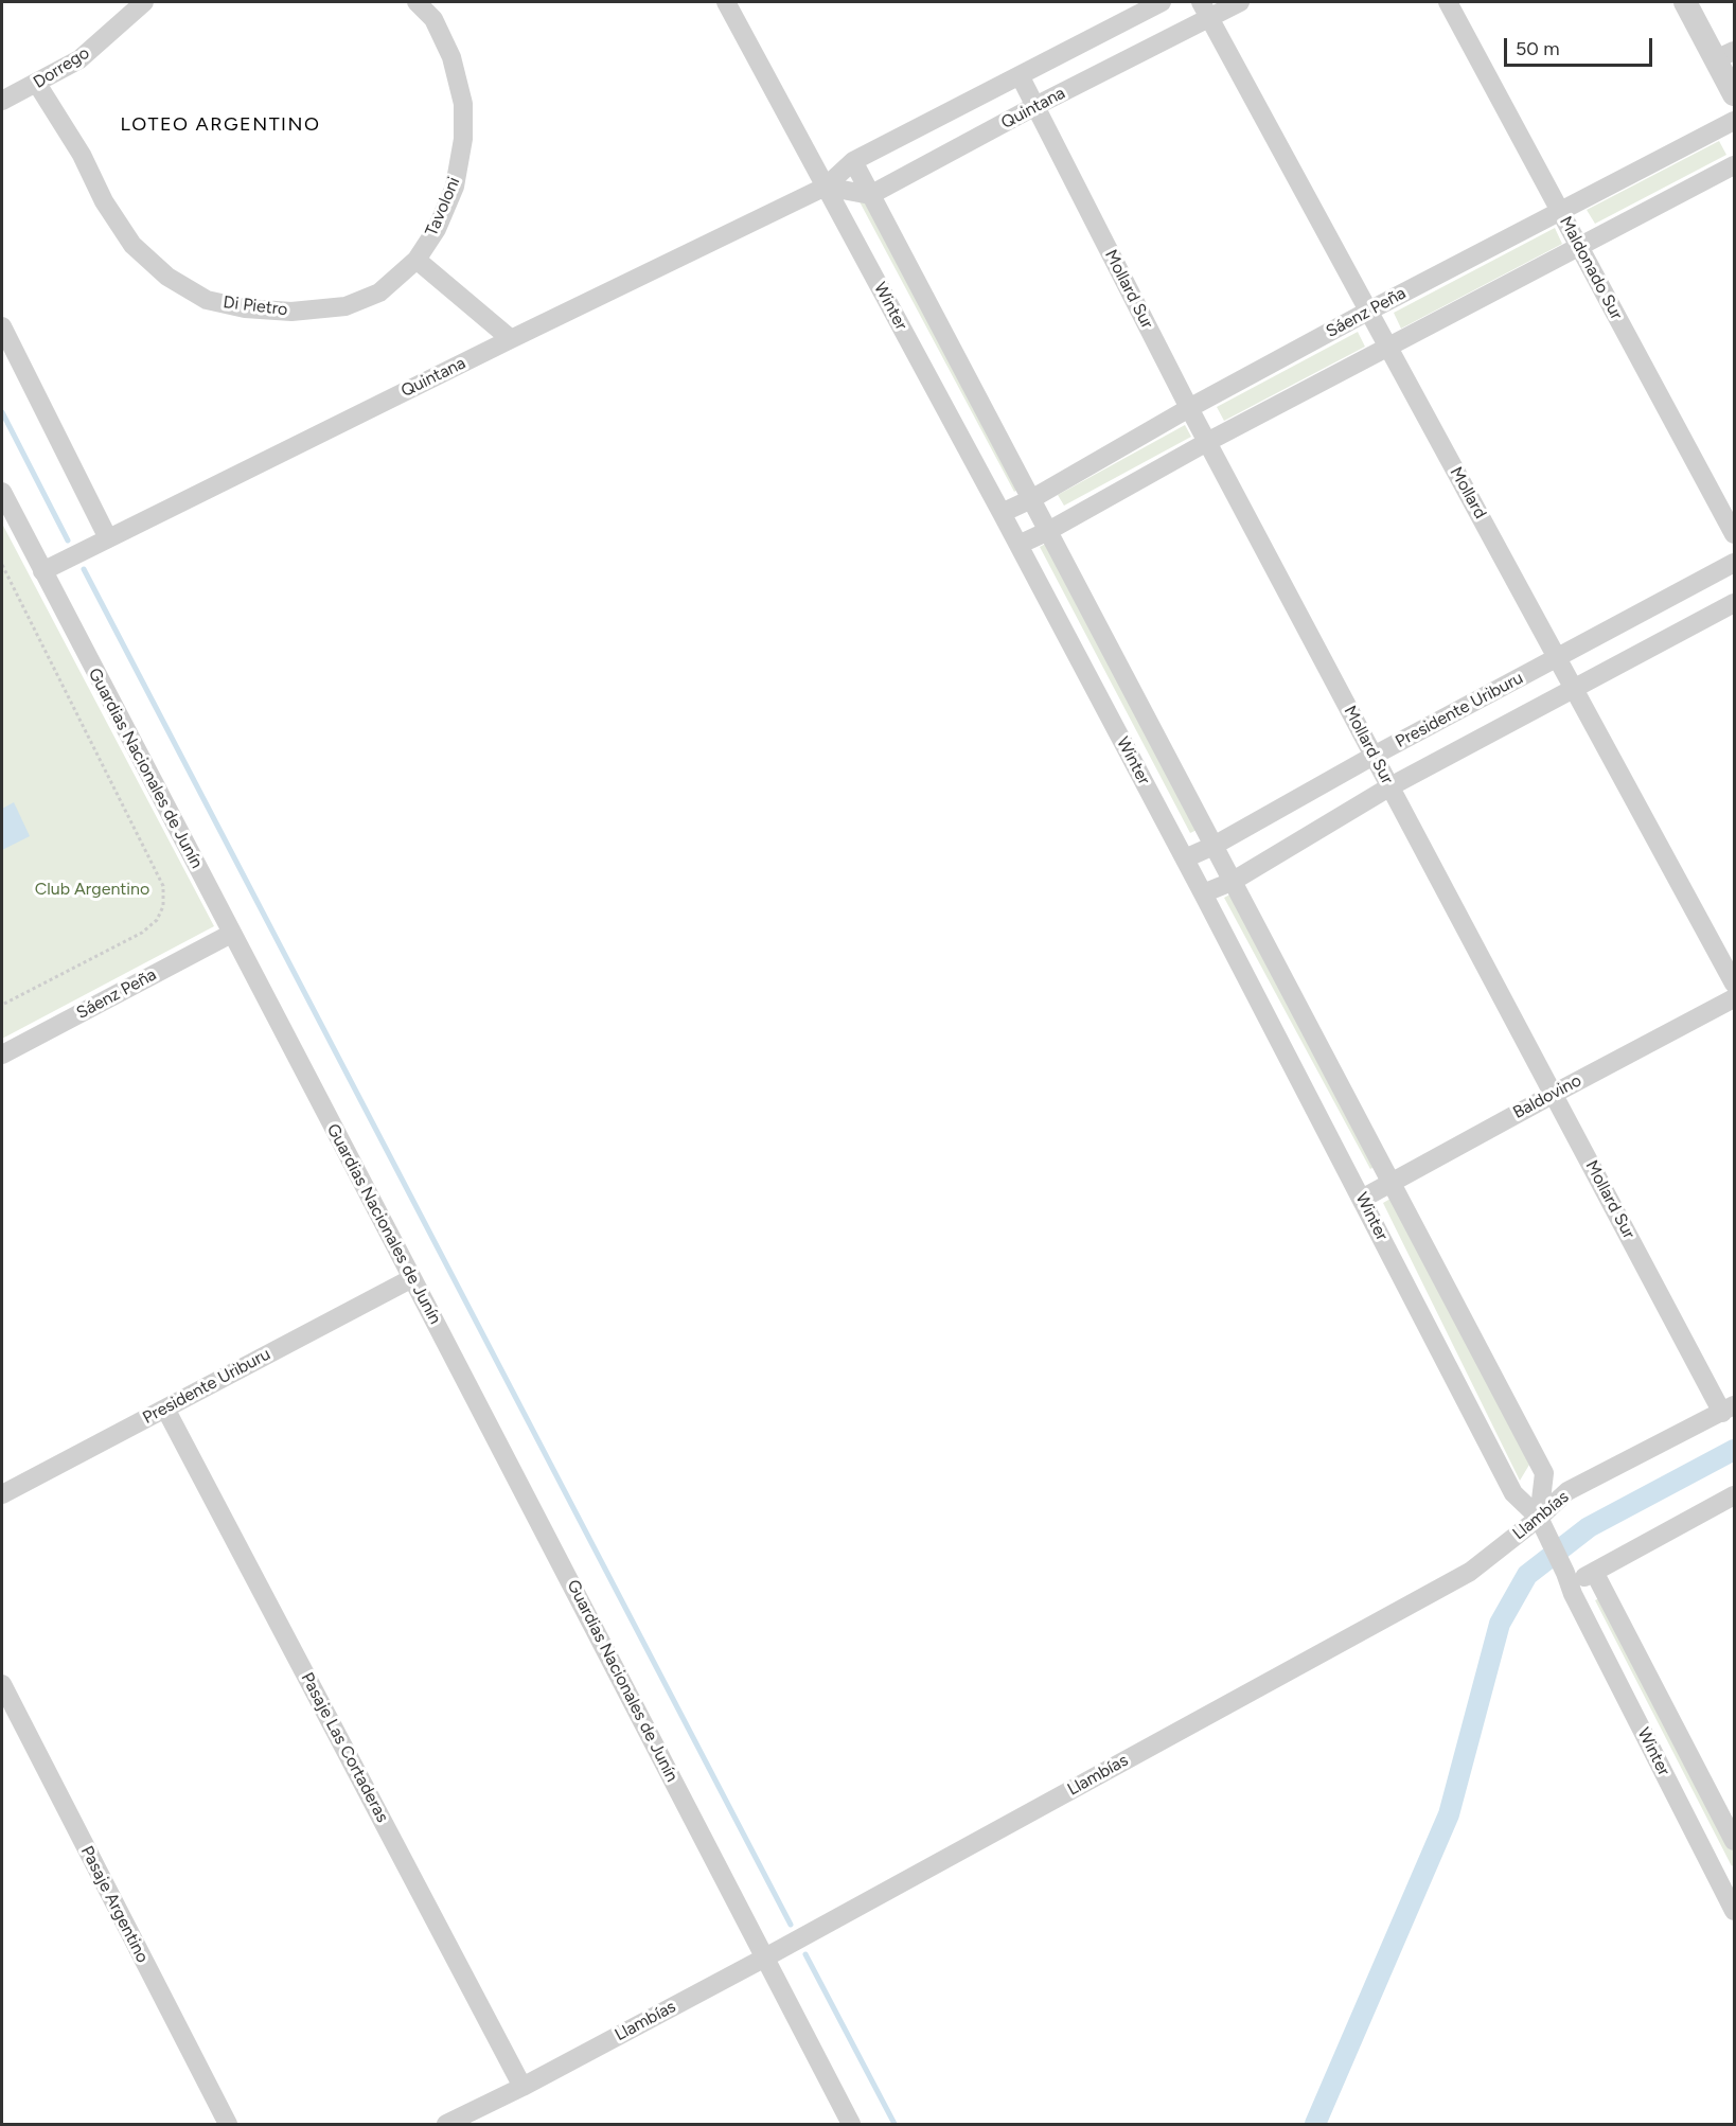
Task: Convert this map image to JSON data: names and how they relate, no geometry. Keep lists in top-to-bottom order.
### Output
{
  "streets": {
    "street": [
      "Dorrego",
      "Quintana",
      "Tavoloni",
      "Maldonado Sur",
      "Mollard Sur",
      "Di Pietro",
      "Winter",
      "Sáenz Peña",
      "Mollard",
      "Presidente Uriburu",
      "Guardias Nacionales de Junín",
      "Baldovino",
      "Llambías",
      "Pasaje Las Cortaderas",
      "Pasaje Argentino"
    ]
  },
  "crossings": [
    ["Dorrego", "Di Pietro"],
    ["Quintana", "Mollard Sur"],
    ["Quintana", "Winter"],
    ["Quintana", "Mollard"],
    ["Quintana", "Guardias Nacionales de Junín"],
    ["Tavoloni", "Di Pietro"],
    ["Maldonado Sur", "Sáenz Peña"],
    ["Mollard Sur", "Sáenz Peña"],
    ["Mollard Sur", "Presidente Uriburu"],
    ["Mollard Sur", "Baldovino"],
    ["Mollard Sur", "Llambías"],
    ["Winter", "Sáenz Peña"],
    ["Winter", "Presidente Uriburu"],
    ["Winter", "Baldovino"],
    ["Winter", "Llambías"],
    ["Sáenz Peña", "Mollard"],
    ["Sáenz Peña", "Guardias Nacionales de Junín"],
    ["Mollard", "Presidente Uriburu"],
    ["Presidente Uriburu", "Guardias Nacionales de Junín"],
    ["Presidente Uriburu", "Pasaje Las Cortaderas"],
    ["Guardias Nacionales de Junín", "Llambías"],
    ["Llambías", "Pasaje Las Cortaderas"]
  ],
  "districts": ["LOTEO ARGENTINO"],
  "parks": ["Club Argentino"],
  "scale_bar": "50 m"
}
